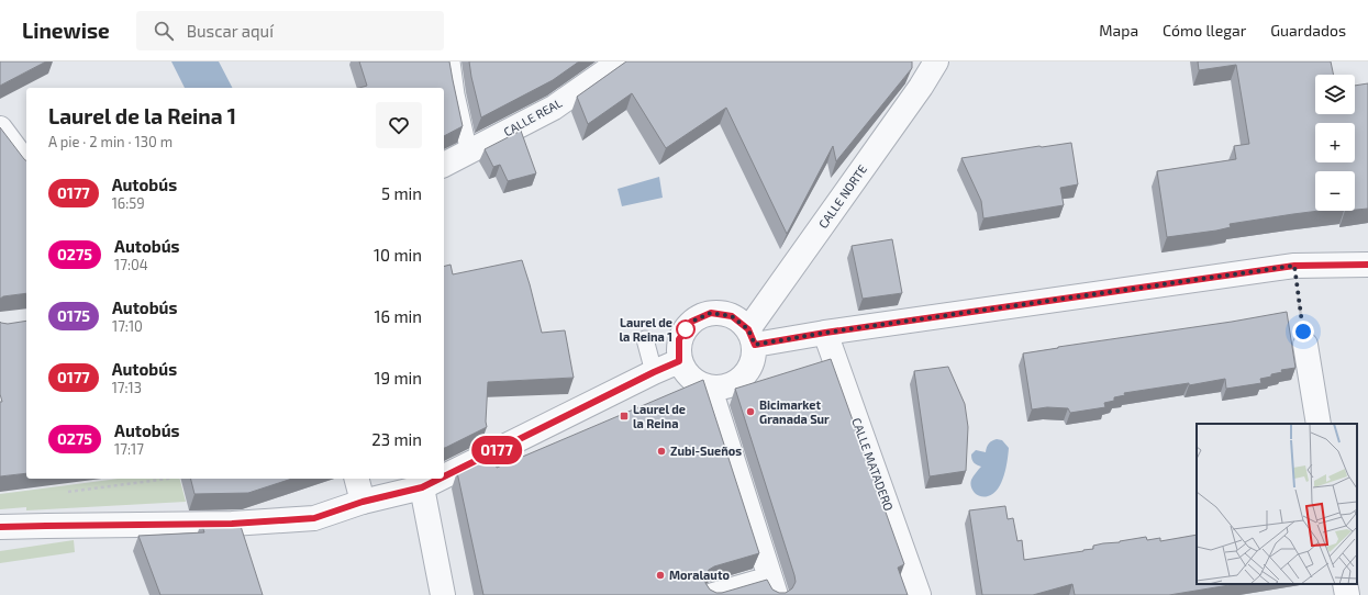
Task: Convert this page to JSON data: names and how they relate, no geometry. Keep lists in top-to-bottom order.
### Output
{
  "streets": {
    "street": ["CALLE REAL", "CALLE NORTE", "CALLE MATADERO"]
  },
  "places": {
    "other": [
      "Laurel de la Reina 1",
      "Bicimarket Granada Sur",
      "Zubi-Sueños",
      "Moralauto"
    ],
    "transit": ["Laurel de la Reina"]
  },
  "lines": ["bus line 0177"],
  "page": {
    "header": "Linewise",
    "search": "Buscar aquí",
    "nav": ["Mapa", "Cómo llegar", "Guardados"],
    "on_map": "0177",
    "map_buttons": ["+", "−"],
    "heading": ["Laurel de la Reina 1", "A pie · 2 min · 130 m"],
    "list": [
      {
        "mark": "0177",
        "name": "Autobús",
        "note": "16:59",
        "value": "5 min"
      },
      {
        "mark": "0275",
        "name": "Autobús",
        "note": "17:04",
        "value": "10 min"
      },
      {
        "mark": "0175",
        "name": "Autobús",
        "note": "17:10",
        "value": "16 min"
      },
      {
        "mark": "0177",
        "name": "Autobús",
        "note": "17:13",
        "value": "19 min"
      },
      {
        "mark": "0275",
        "name": "Autobús",
        "note": "17:17",
        "value": "23 min"
      }
    ]
  }
}
